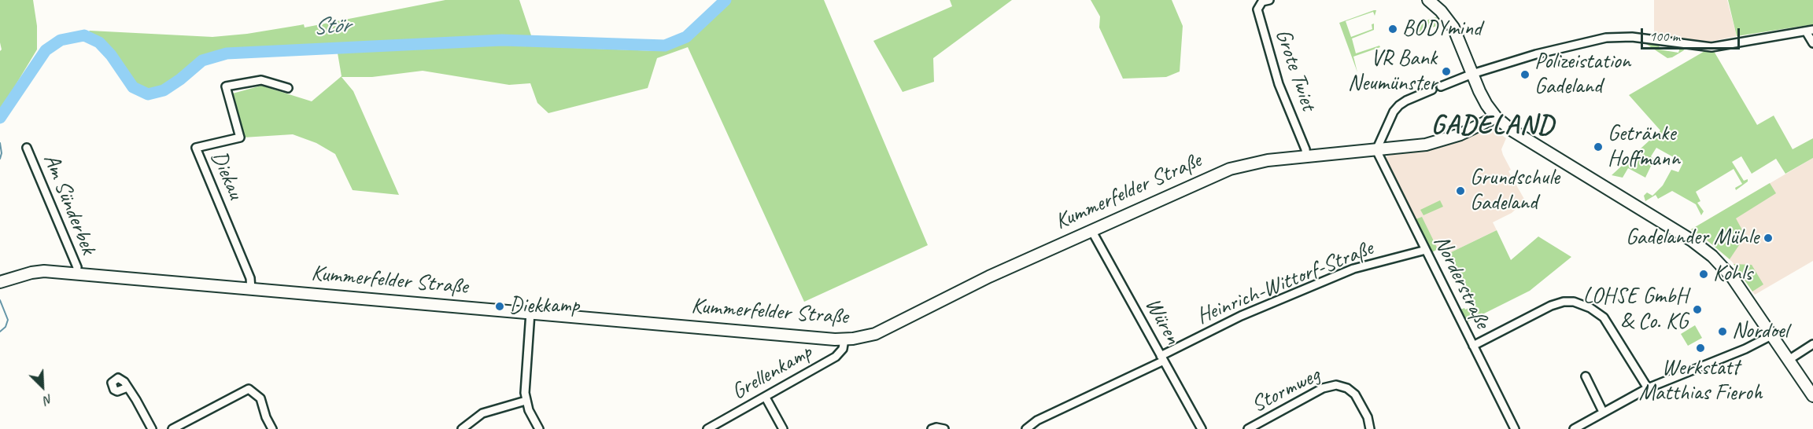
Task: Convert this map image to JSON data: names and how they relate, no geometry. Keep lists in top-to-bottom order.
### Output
{
  "streets": {
    "street": [
      "Grote Twiet",
      "Diekau",
      "Kummerfelder Straße",
      "Am Sünderbek",
      "Norderstraße",
      "Heinrich-Wittorf-Straße",
      "Würen",
      "Grellenkamp",
      "Stormweg"
    ]
  },
  "crossings": [
    ["Grote Twiet", "Kummerfelder Straße"],
    ["Diekau", "Kummerfelder Straße"],
    ["Kummerfelder Straße", "Am Sünderbek"],
    ["Kummerfelder Straße", "Norderstraße"],
    ["Kummerfelder Straße", "Würen"],
    ["Kummerfelder Straße", "Grellenkamp"],
    ["Norderstraße", "Heinrich-Wittorf-Straße"],
    ["Heinrich-Wittorf-Straße", "Würen"]
  ],
  "districts": ["GADELAND"],
  "water": ["Stör"],
  "places": [
    "BODYmind",
    "VR Bank Neumünster",
    "Polizeistation Gadeland",
    "Getränke Hoffmann",
    "Grundschule Gadeland",
    "Gadelander Mühle",
    "Kohls",
    "Diekkamp",
    "LOHSE GmbH & Co. KG",
    "Nordoel",
    "Werkstatt Matthias Fieroh"
  ],
  "scale_bar": "100 m",
  "north": "bottom right"
}
